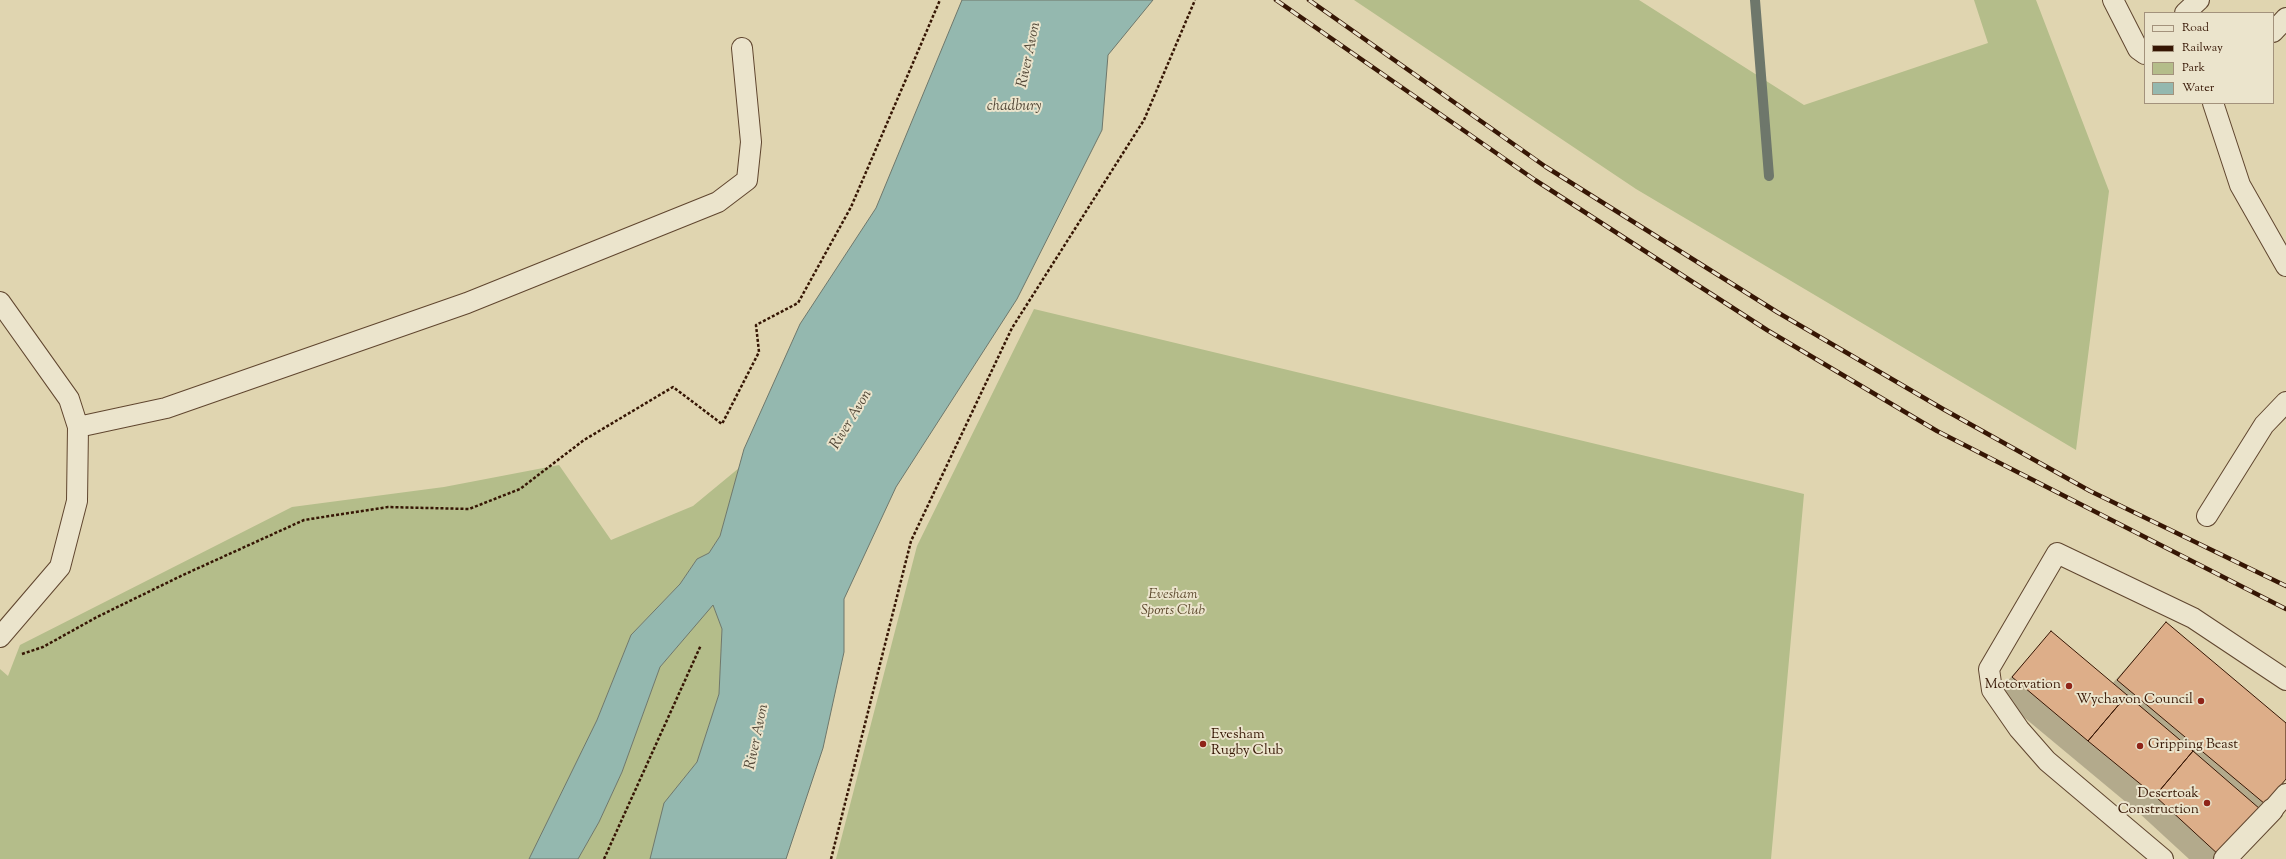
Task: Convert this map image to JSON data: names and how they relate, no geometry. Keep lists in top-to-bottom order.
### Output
{
  "water": ["River Avon", "chadbury"],
  "parks": ["Evesham Sports Club"],
  "places": [
    "Motorvation",
    "Wychavon Council",
    "Evesham Rugby Club",
    "Gripping Beast",
    "Desertoak Construction"
  ],
  "legend": [
    "Road",
    "Railway",
    "Park",
    "Water"
  ]
}
